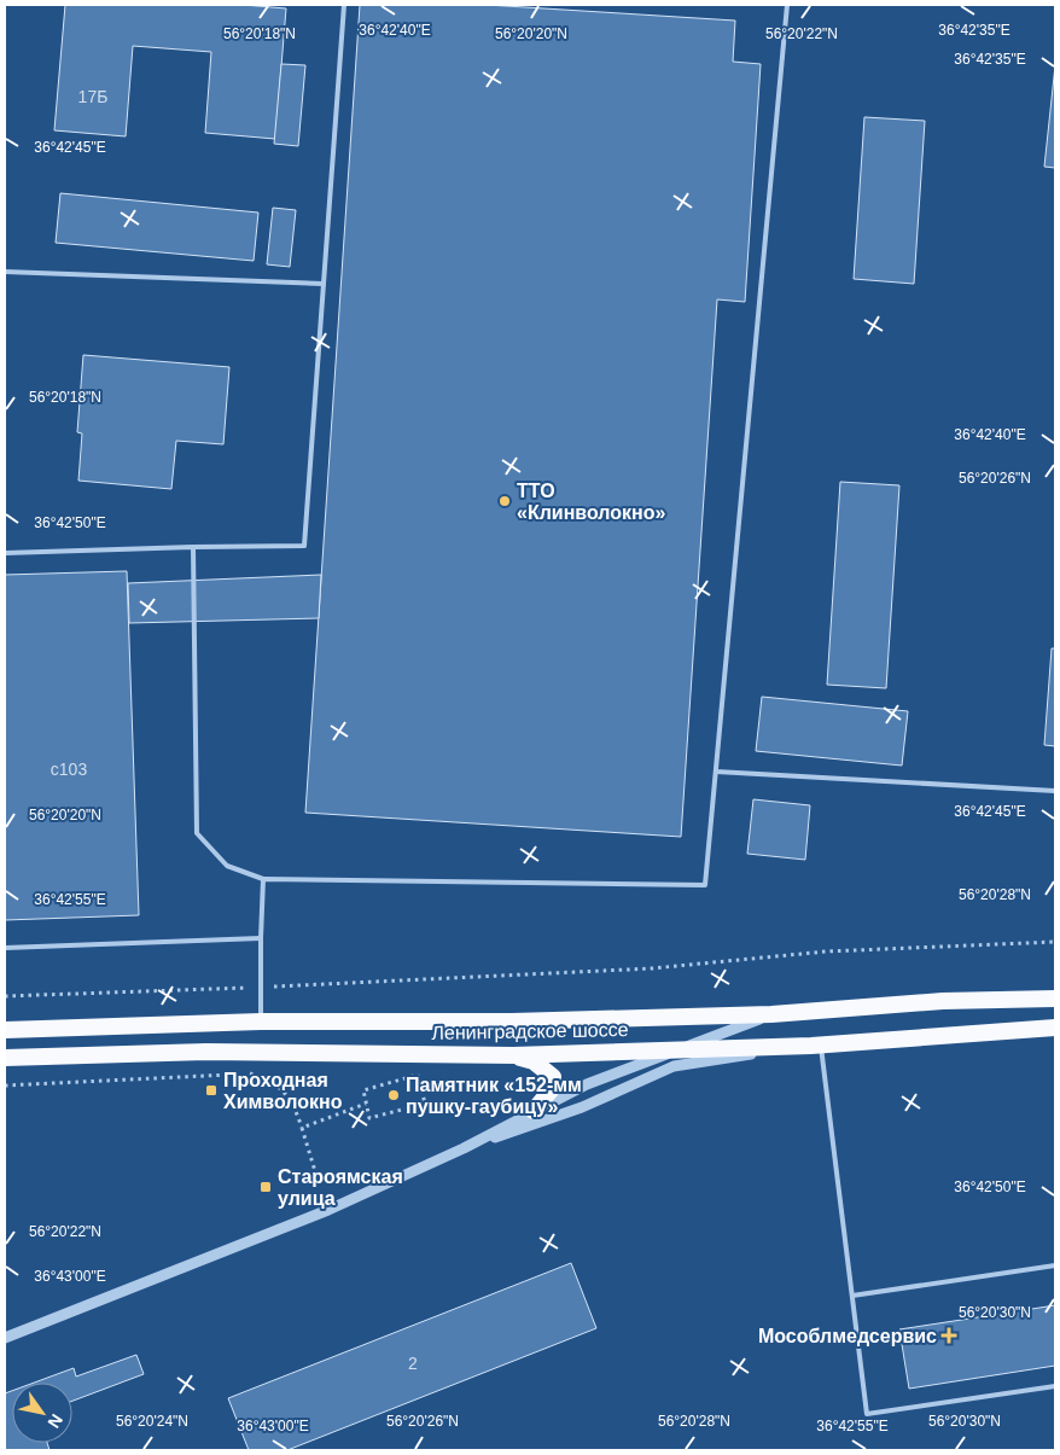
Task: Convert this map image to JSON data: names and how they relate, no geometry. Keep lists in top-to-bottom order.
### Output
{
  "streets": {
    "highway": ["Ленинградское шоссе"]
  },
  "places": {
    "other": ["ТТО «Клинволокно»", "Памятник «152-мм пушку-гаубицу»"],
    "transit": ["Проходная Химволокно", "Староямская улица"],
    "health": ["Мособлмедсервис"]
  },
  "house_numbers": ["17Б", "c103", "2"],
  "north": "bottom right",
  "coordinates": [
    "36°42'40\"E",
    "36°42'35\"E",
    "56°20'18\"N",
    "56°20'20\"N",
    "56°20'22\"N",
    "36°42'45\"E",
    "56°20'26\"N",
    "36°42'50\"E",
    "56°20'28\"N",
    "36°42'55\"E",
    "36°43'00\"E",
    "56°20'30\"N",
    "56°20'24\"N"
  ]
}
